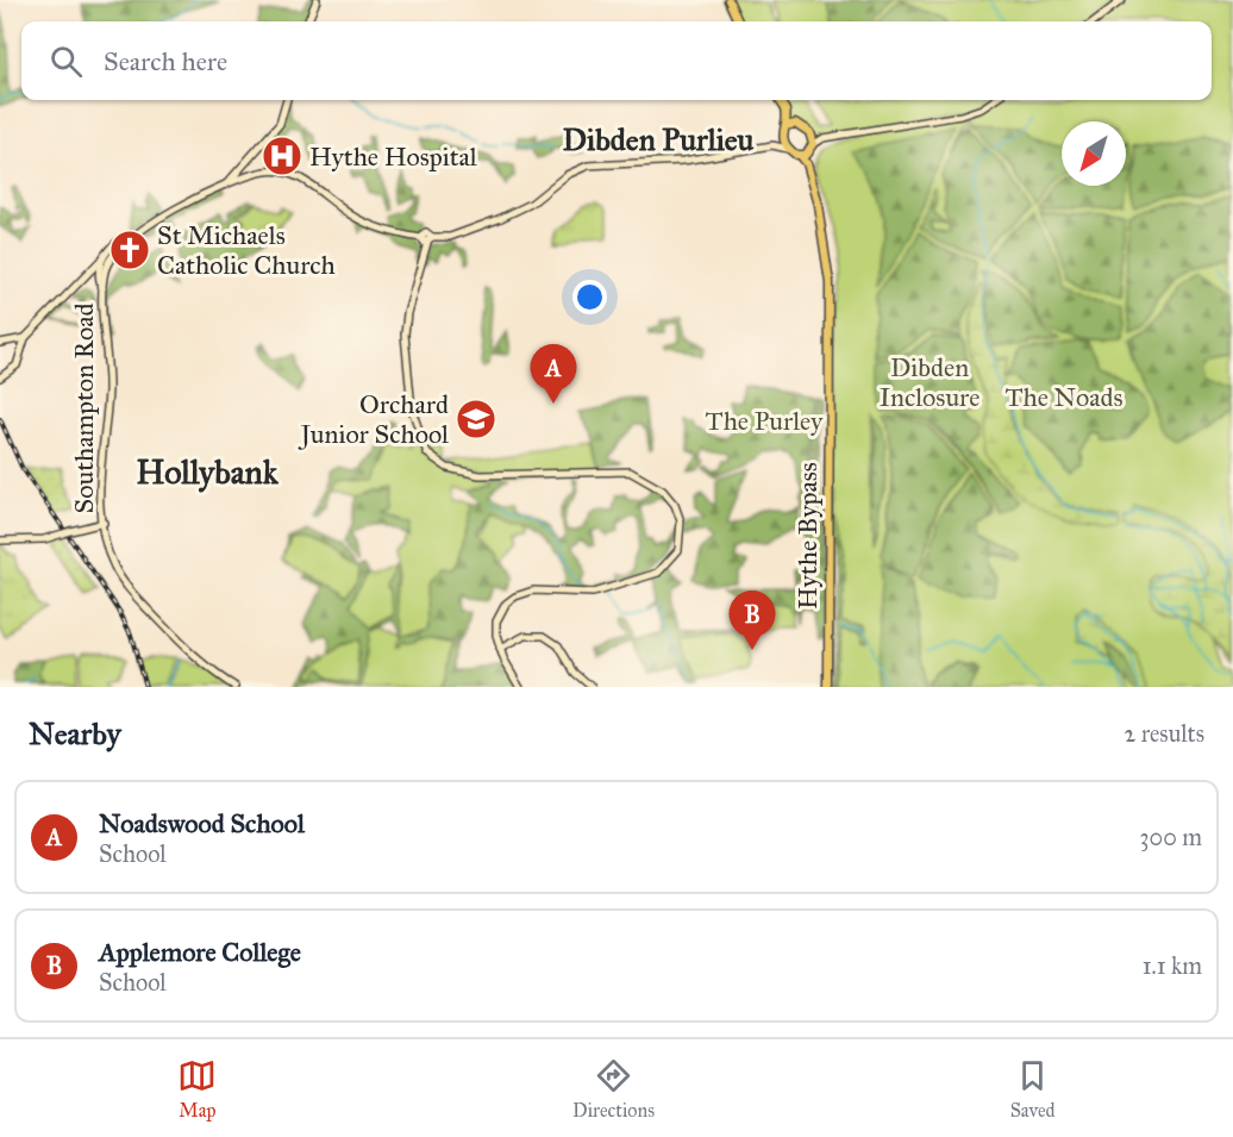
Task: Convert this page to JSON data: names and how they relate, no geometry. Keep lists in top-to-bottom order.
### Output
{
  "streets": {
    "main road": ["Hythe Bypass"],
    "street": ["Southampton Road"]
  },
  "districts": ["Dibden Purlieu", "Hollybank"],
  "parks": ["Dibden Inclosure", "The Noads", "The Purley"],
  "places": {
    "hospital": ["Hythe Hospital"],
    "church": ["St Michaels Catholic Church"],
    "school or university": ["Orchard Junior School"]
  },
  "north": "bottom left",
  "page": {
    "search": "Search here",
    "pins": ["A", "B"],
    "heading": ["Nearby", "2 results"],
    "list": [
      {
        "mark": "A",
        "name": "Noadswood School",
        "note": "School",
        "value": "300 m"
      },
      {
        "mark": "B",
        "name": "Applemore College",
        "note": "School",
        "value": "1.1 km"
      }
    ],
    "nav": ["Map", "Directions", "Saved"]
  }
}
